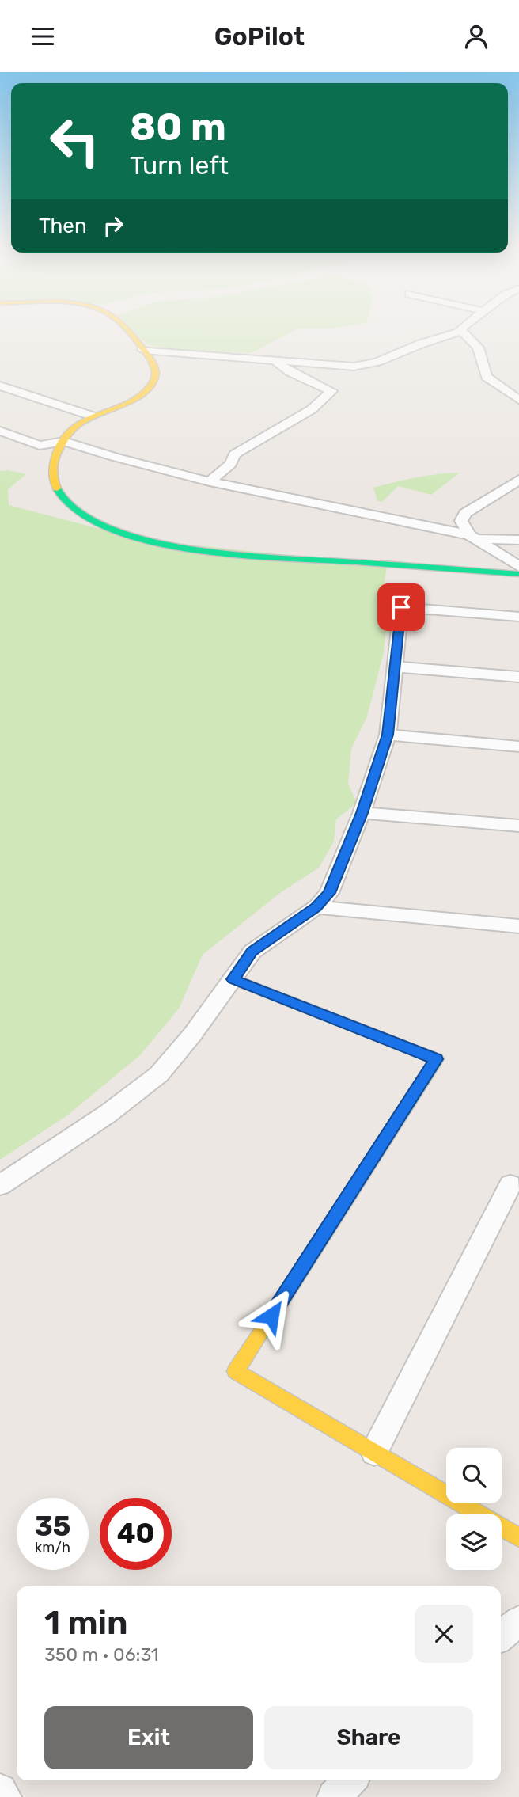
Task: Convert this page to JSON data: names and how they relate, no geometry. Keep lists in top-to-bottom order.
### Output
{
  "page": {
    "header": "GoPilot",
    "turn": ["80 m", "Turn left"],
    "then": "Then",
    "speed": "35 km/h",
    "limit": "40",
    "heading": ["1 min", "350 m · 06:31"],
    "buttons": ["Exit", "Share"]
  }
}
